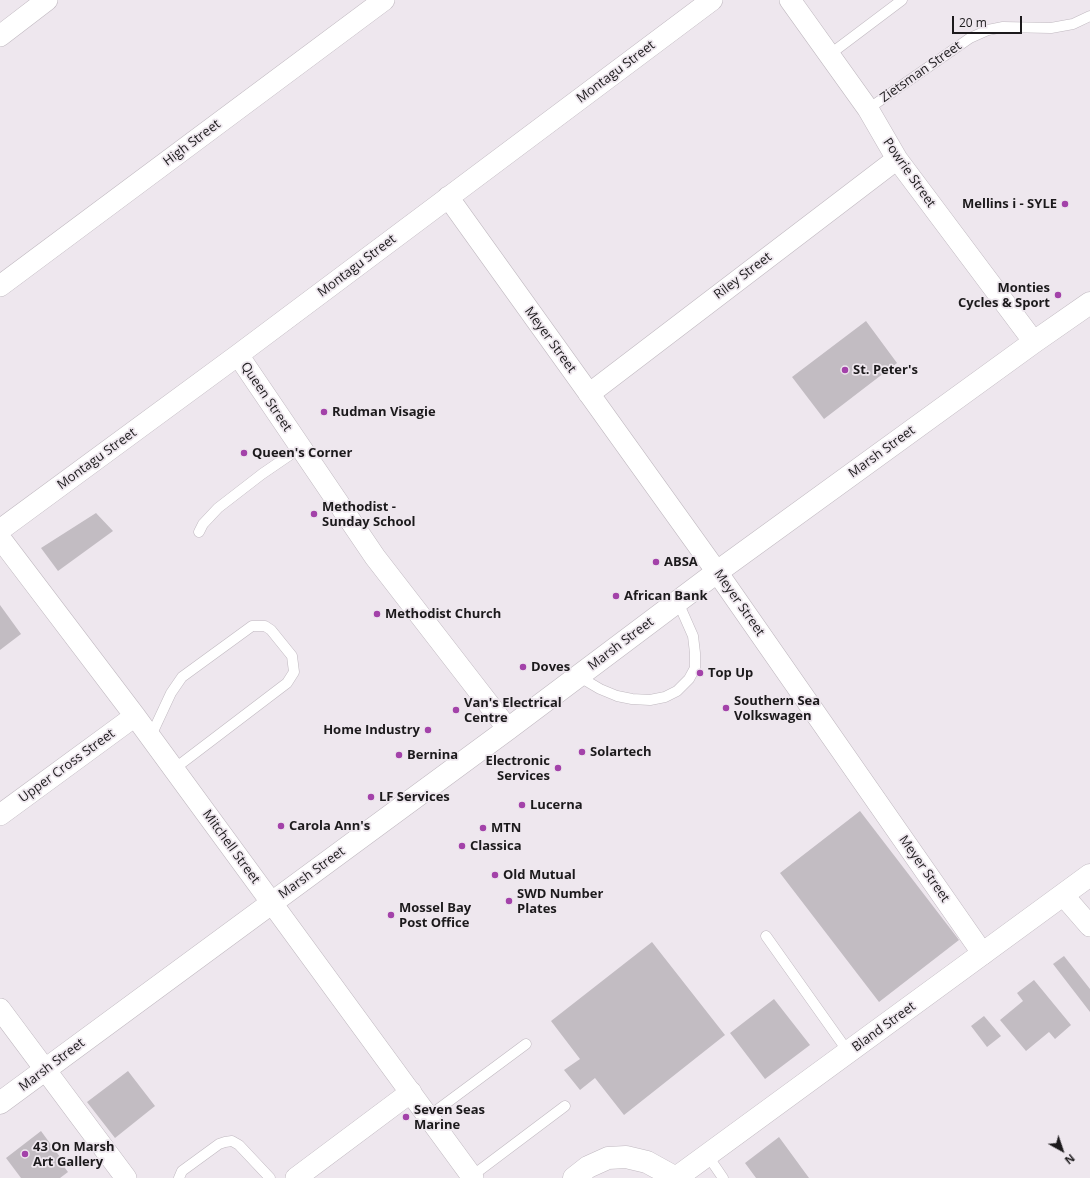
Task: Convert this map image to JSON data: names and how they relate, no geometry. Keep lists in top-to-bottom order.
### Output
{
  "streets": {
    "street": [
      "Montagu Street",
      "High Street",
      "Powrie Street",
      "Riley Street",
      "Meyer Street",
      "Queen Street",
      "Marsh Street",
      "Upper Cross Street",
      "Mitchell Street",
      "Bland Street"
    ],
    "lane": ["Zietsman Street"]
  },
  "crossings": [
    ["Montagu Street", "Meyer Street"],
    ["Montagu Street", "Queen Street"],
    ["Zietsman Street", "Powrie Street"],
    ["Powrie Street", "Riley Street"],
    ["Powrie Street", "Marsh Street"],
    ["Riley Street", "Meyer Street"],
    ["Meyer Street", "Marsh Street"],
    ["Meyer Street", "Bland Street"],
    ["Queen Street", "Marsh Street"],
    ["Marsh Street", "Mitchell Street"],
    ["Upper Cross Street", "Mitchell Street"]
  ],
  "places": [
    "Mellins i - SYLE",
    "Monties Cycles & Sport",
    "St. Peter's",
    "Rudman Visagie",
    "Queen's Corner",
    "Methodist - Sunday School",
    "ABSA",
    "African Bank",
    "Methodist Church",
    "Doves",
    "Top Up",
    "Southern Sea Volkswagen",
    "Van's Electrical Centre",
    "Home Industry",
    "Solartech",
    "Bernina",
    "Electronic Services",
    "LF Services",
    "Lucerna",
    "Carola Ann's",
    "MTN",
    "Classica",
    "Old Mutual",
    "SWD Number Plates",
    "Mossel Bay Post Office",
    "Seven Seas Marine",
    "43 On Marsh Art Gallery"
  ],
  "scale_bar": "20 m",
  "north": "bottom right"
}
